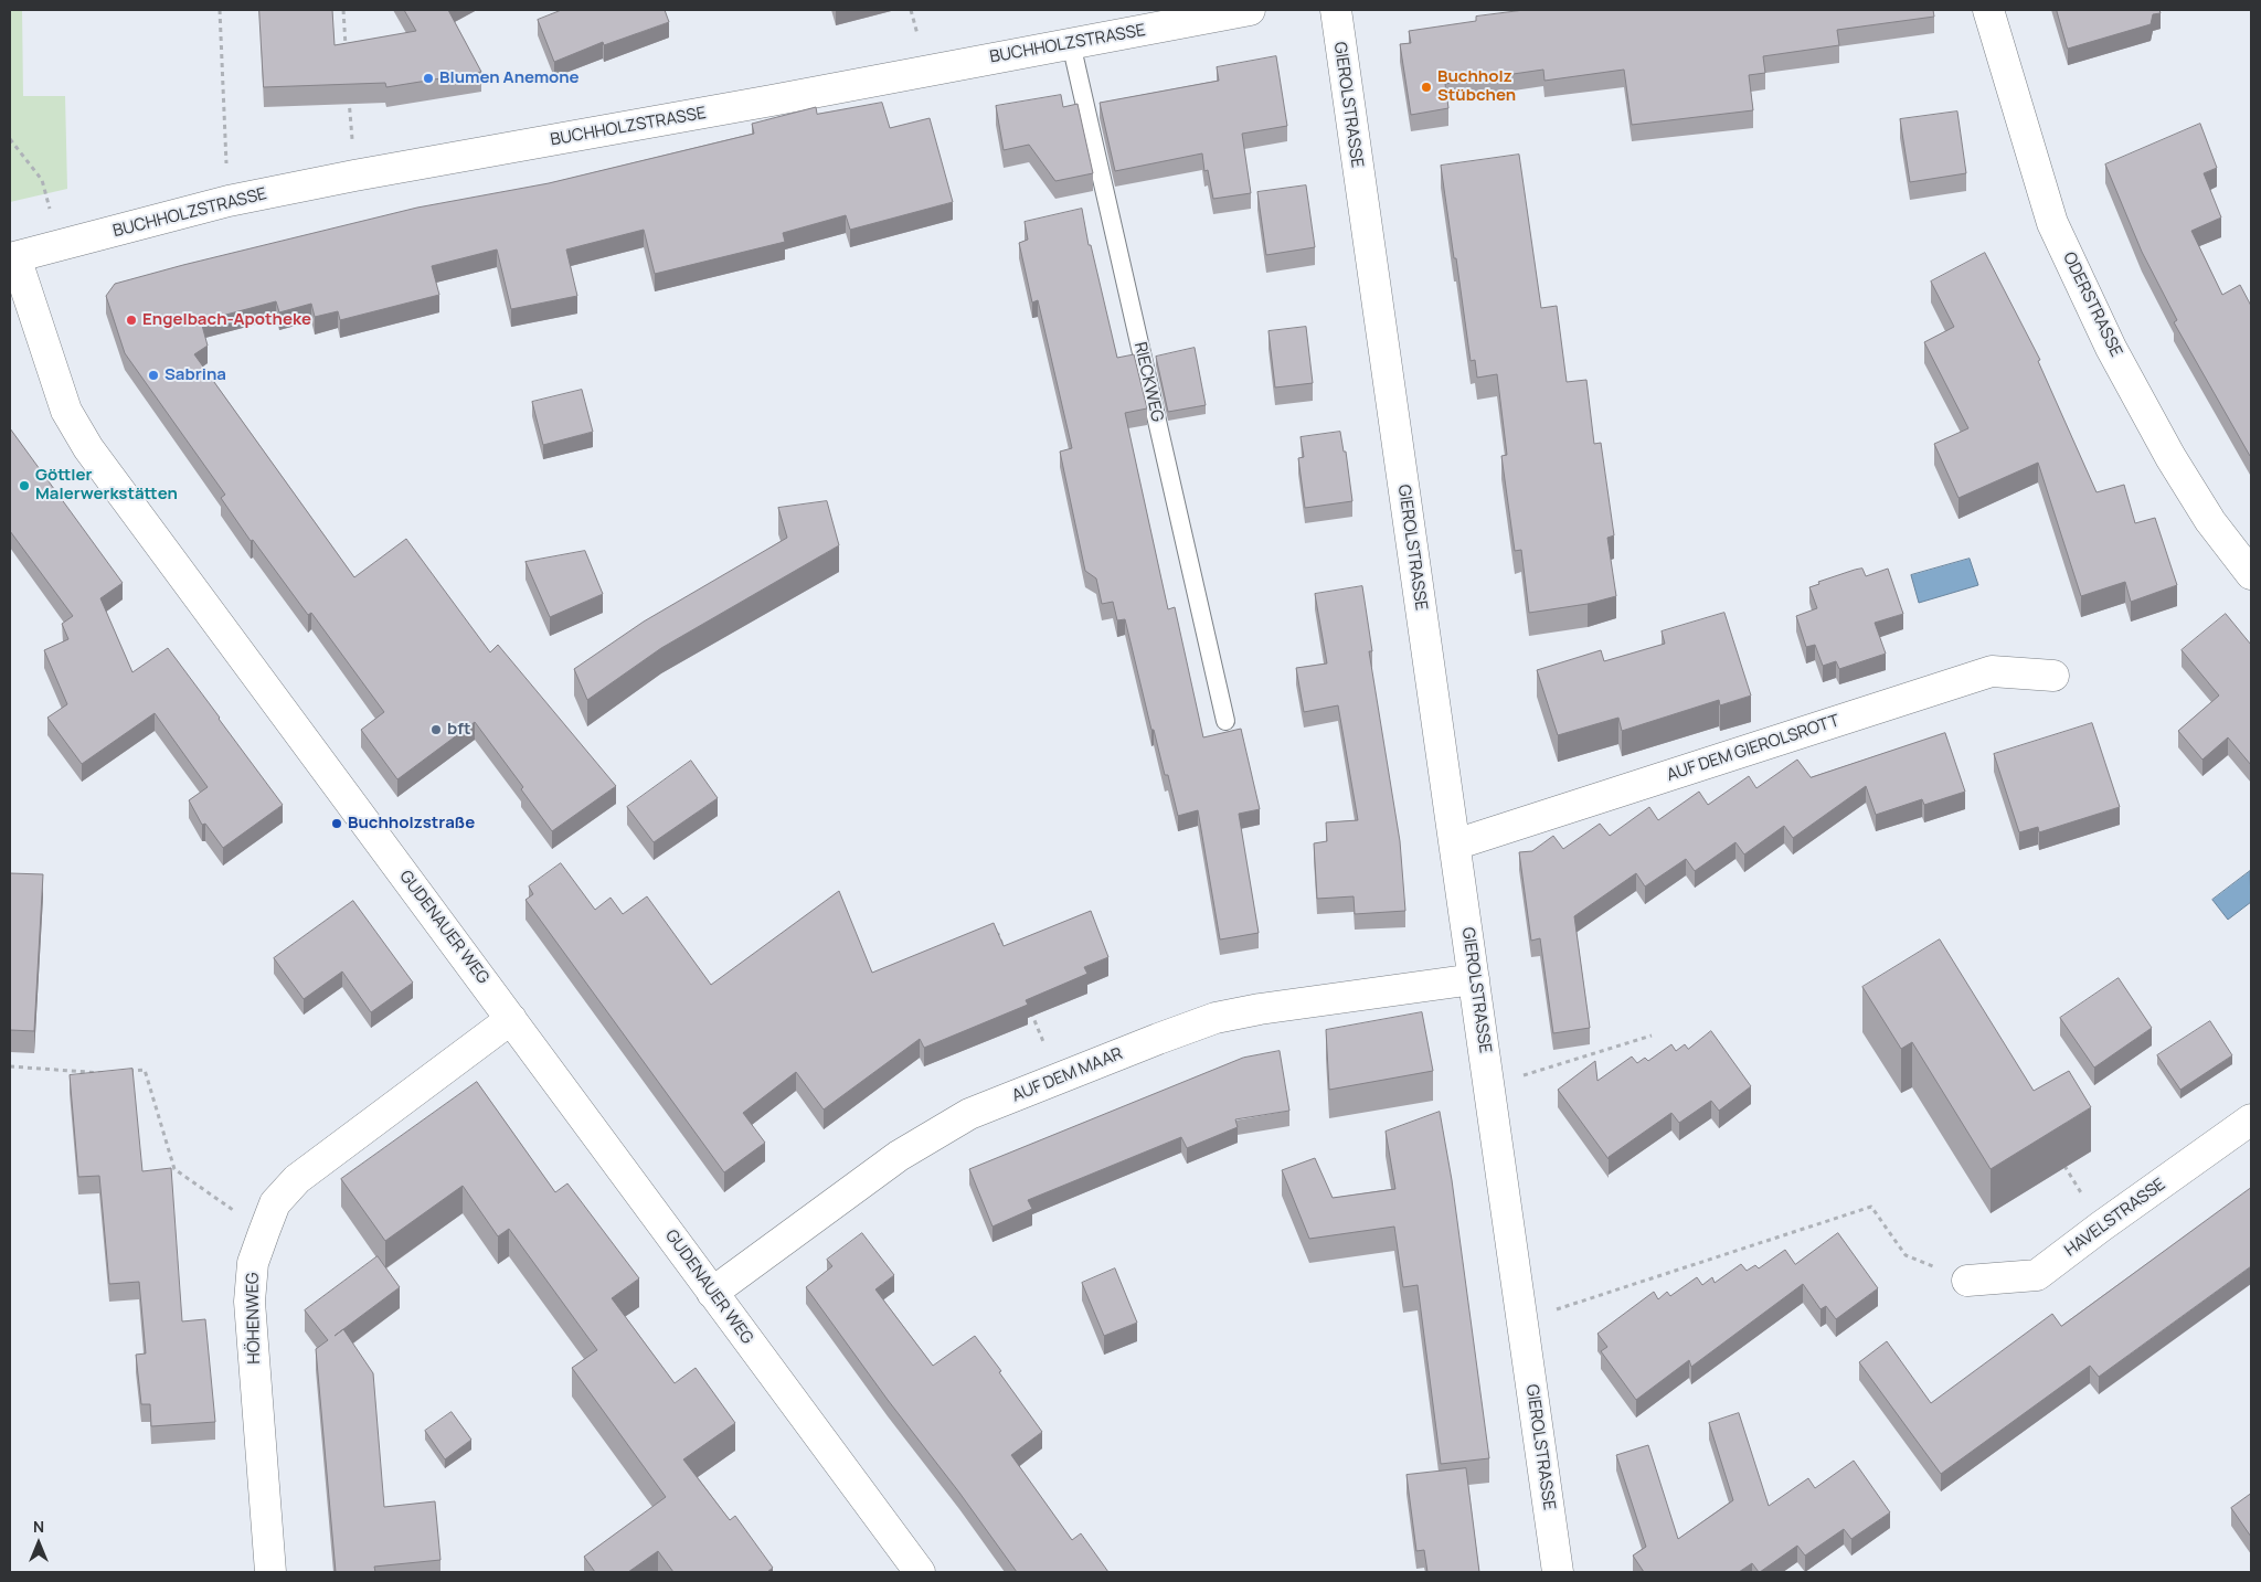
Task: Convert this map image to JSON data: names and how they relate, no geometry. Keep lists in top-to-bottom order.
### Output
{
  "streets": {
    "street": [
      "BUCHHOLZSTRASSE",
      "GIEROLSTRASSE",
      "ODERSTRASSE",
      "AUF DEM GIEROLSROTT",
      "GUDENAUER WEG",
      "AUF DEM MAAR",
      "HAVELSTRASSE",
      "HÖHENWEG"
    ],
    "lane": ["RIECKWEG"]
  },
  "crossings": [
    ["BUCHHOLZSTRASSE", "RIECKWEG"],
    ["BUCHHOLZSTRASSE", "GUDENAUER WEG"],
    ["GIEROLSTRASSE", "AUF DEM GIEROLSROTT"],
    ["GIEROLSTRASSE", "AUF DEM MAAR"],
    ["GUDENAUER WEG", "AUF DEM MAAR"],
    ["GUDENAUER WEG", "HÖHENWEG"]
  ],
  "places": [
    "Blumen Anemone",
    "Buchholz Stübchen",
    "Engelbach-Apotheke",
    "Sabrina",
    "Göttler Malerwerkstätten",
    "bft",
    "Buchholzstraße"
  ],
  "north": "top"
}
